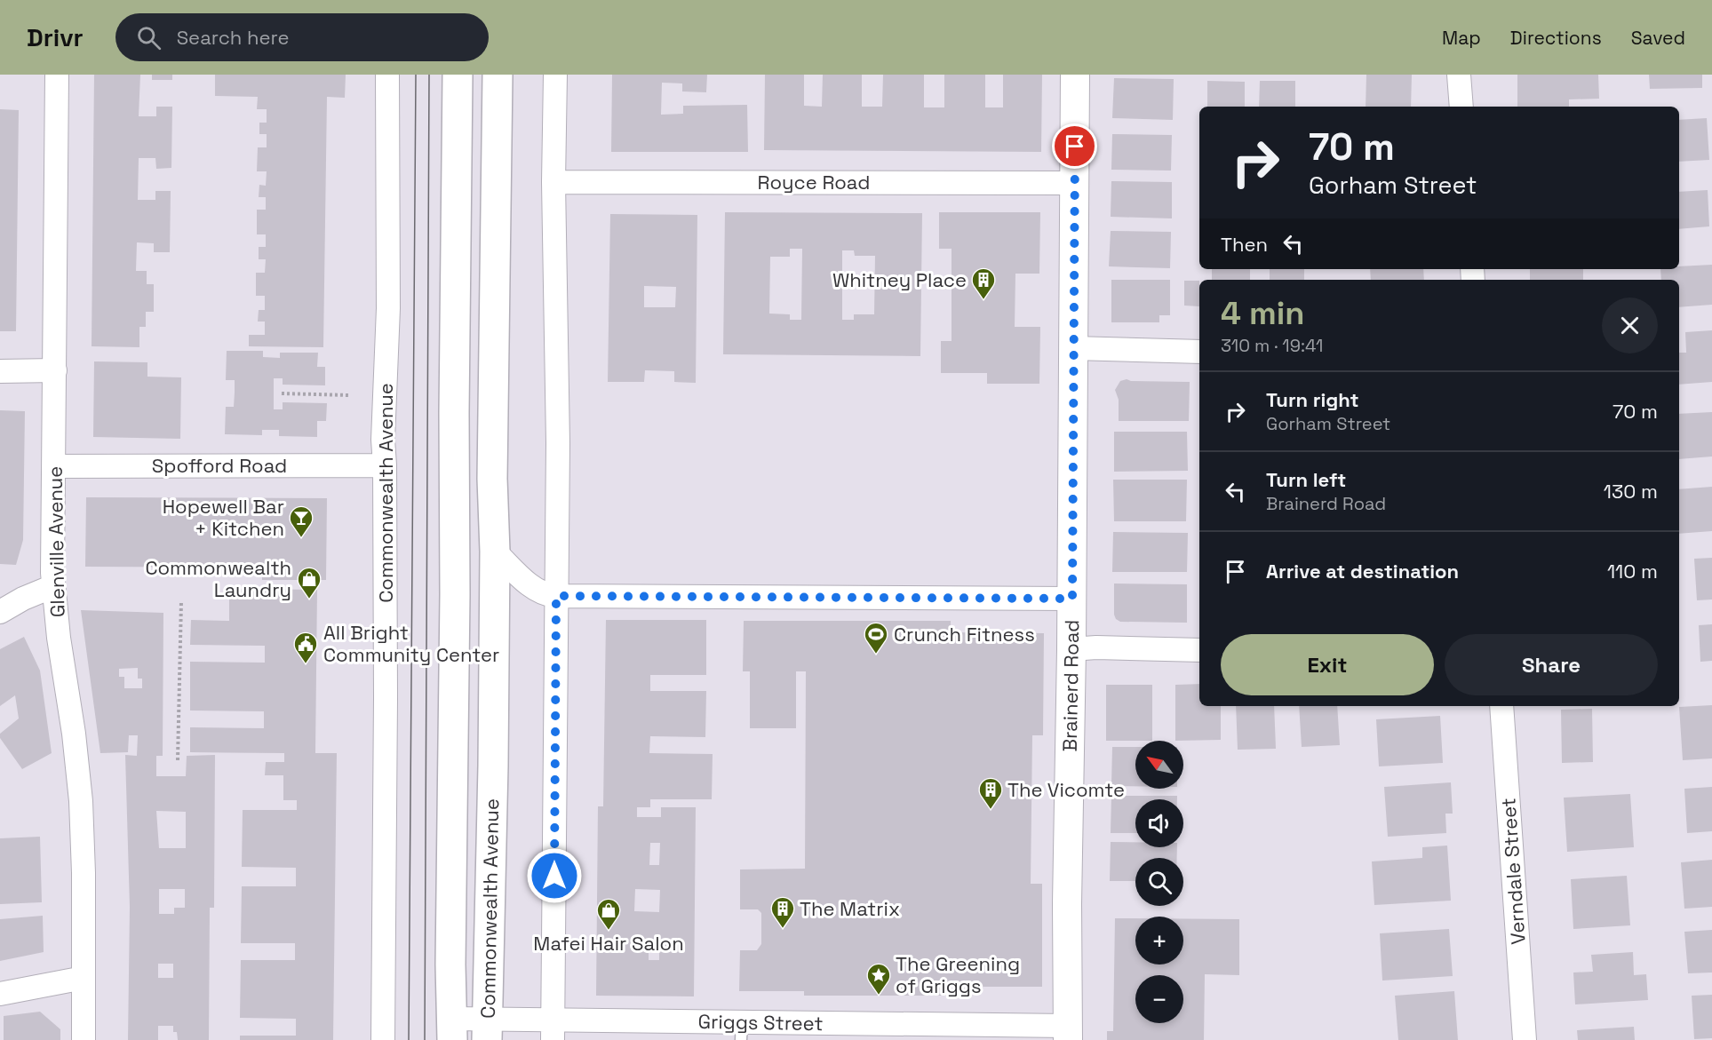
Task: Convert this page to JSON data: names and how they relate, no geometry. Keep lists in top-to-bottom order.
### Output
{
  "streets": {
    "main road": ["Commonwealth Avenue"],
    "street": [
      "Royce Road",
      "Spofford Road",
      "Glenville Avenue",
      "Brainerd Road",
      "Verndale Street",
      "Griggs Street"
    ]
  },
  "crossings": [
    ["Royce Road", "Brainerd Road"],
    ["Spofford Road", "Commonwealth Avenue"],
    ["Spofford Road", "Glenville Avenue"],
    ["Commonwealth Avenue", "Griggs Street"],
    ["Brainerd Road", "Griggs Street"]
  ],
  "places": {
    "building": ["Whitney Place", "The Vicomte", "The Matrix"],
    "bar": ["Hopewell Bar + Kitchen"],
    "shop": ["Commonwealth Laundry", "Mafei Hair Salon"],
    "sports": ["Crunch Fitness"],
    "public building": ["All Bright Community Center"],
    "place": ["The Greening of Griggs"]
  },
  "north": "top left",
  "page": {
    "header": "Drivr",
    "search": "Search here",
    "nav": ["Map", "Directions", "Saved"],
    "turn": ["70 m", "Gorham Street"],
    "then": "Then",
    "heading": ["4 min", "310 m · 19:41"],
    "list": [
      {
        "name": "Turn right",
        "note": "Gorham Street",
        "value": "70 m"
      },
      {
        "name": "Turn left",
        "note": "Brainerd Road",
        "value": "130 m"
      },
      {
        "name": "Arrive at destination",
        "value": "110 m"
      }
    ],
    "buttons": ["Exit", "Share"],
    "map_buttons": ["+", "−"]
  }
}
